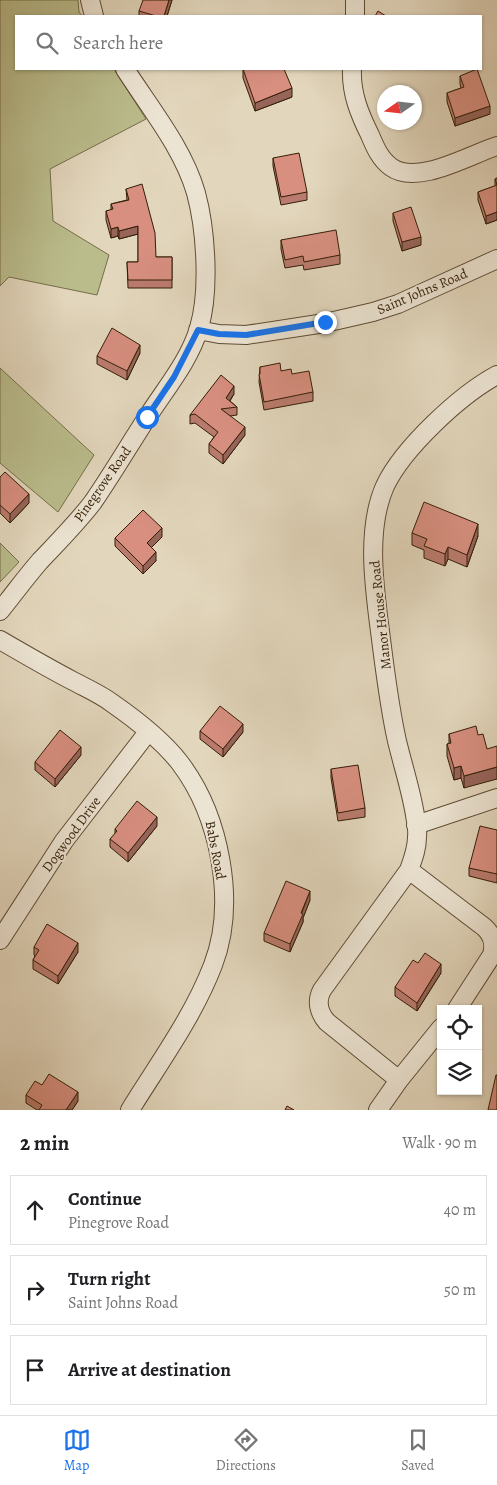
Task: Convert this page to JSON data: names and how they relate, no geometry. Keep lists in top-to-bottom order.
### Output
{
  "streets": {
    "street": [
      "Saint Johns Road",
      "Pinegrove Road",
      "Manor House Road",
      "Dogwood Drive",
      "Babs Road"
    ]
  },
  "crossings": [
    ["Saint Johns Road", "Pinegrove Road"],
    ["Dogwood Drive", "Babs Road"]
  ],
  "north": "left",
  "page": {
    "search": "Search here",
    "heading": ["2 min", "Walk · 90 m"],
    "list": [
      ["Continue", "Pinegrove Road", "40 m"],
      ["Turn right", "Saint Johns Road", "50 m"],
      "Arrive at destination"
    ],
    "nav": ["Map", "Directions", "Saved"]
  }
}
